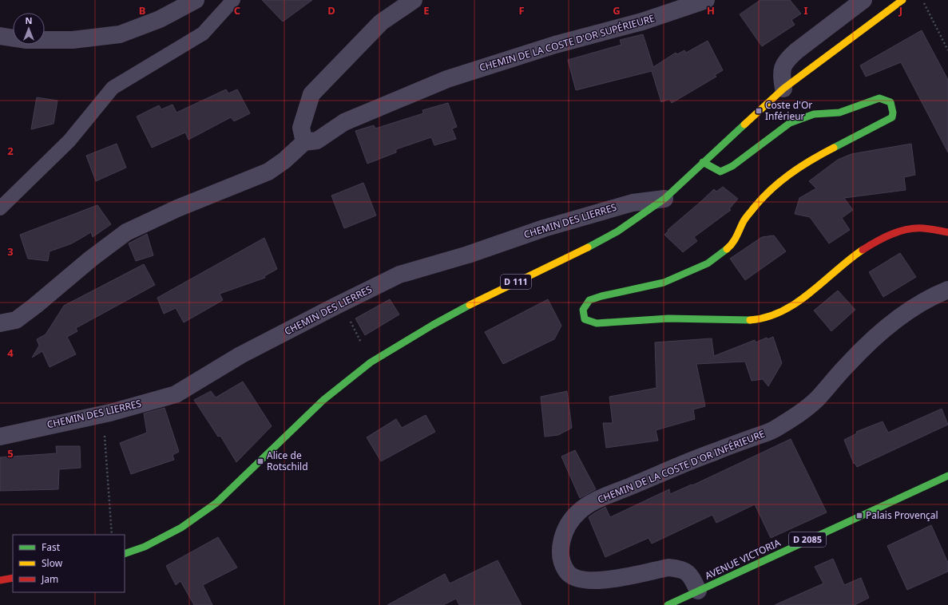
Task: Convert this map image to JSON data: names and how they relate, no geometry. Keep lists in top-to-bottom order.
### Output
{
  "streets": {
    "main road": ["D 111", "D 2085", "AVENUE VICTORIA"],
    "street": ["CHEMIN DE LA COSTE D'OR SUPÉRIEURE", "CHEMIN DES LIERRES", "CHEMIN DE LA COSTE D'OR INFÉRIEURE"]
  },
  "crossings": [
    ["CHEMIN DES LIERRES", "D 111"],
    ["CHEMIN DE LA COSTE D'OR INFÉRIEURE", "AVENUE VICTORIA"]
  ],
  "places": {
    "transit": ["Coste d'Or Inférieur", "Alice de Rotschild", "Palais Provençal"]
  },
  "legend": ["Fast", "Slow", "Jam"],
  "north": "top",
  "grid": {
    "columns": [
      "B",
      "C",
      "D",
      "E",
      "F",
      "G",
      "H",
      "I",
      "J"
    ],
    "rows": [
      "2",
      "3",
      "4",
      "5"
    ]
  }
}
